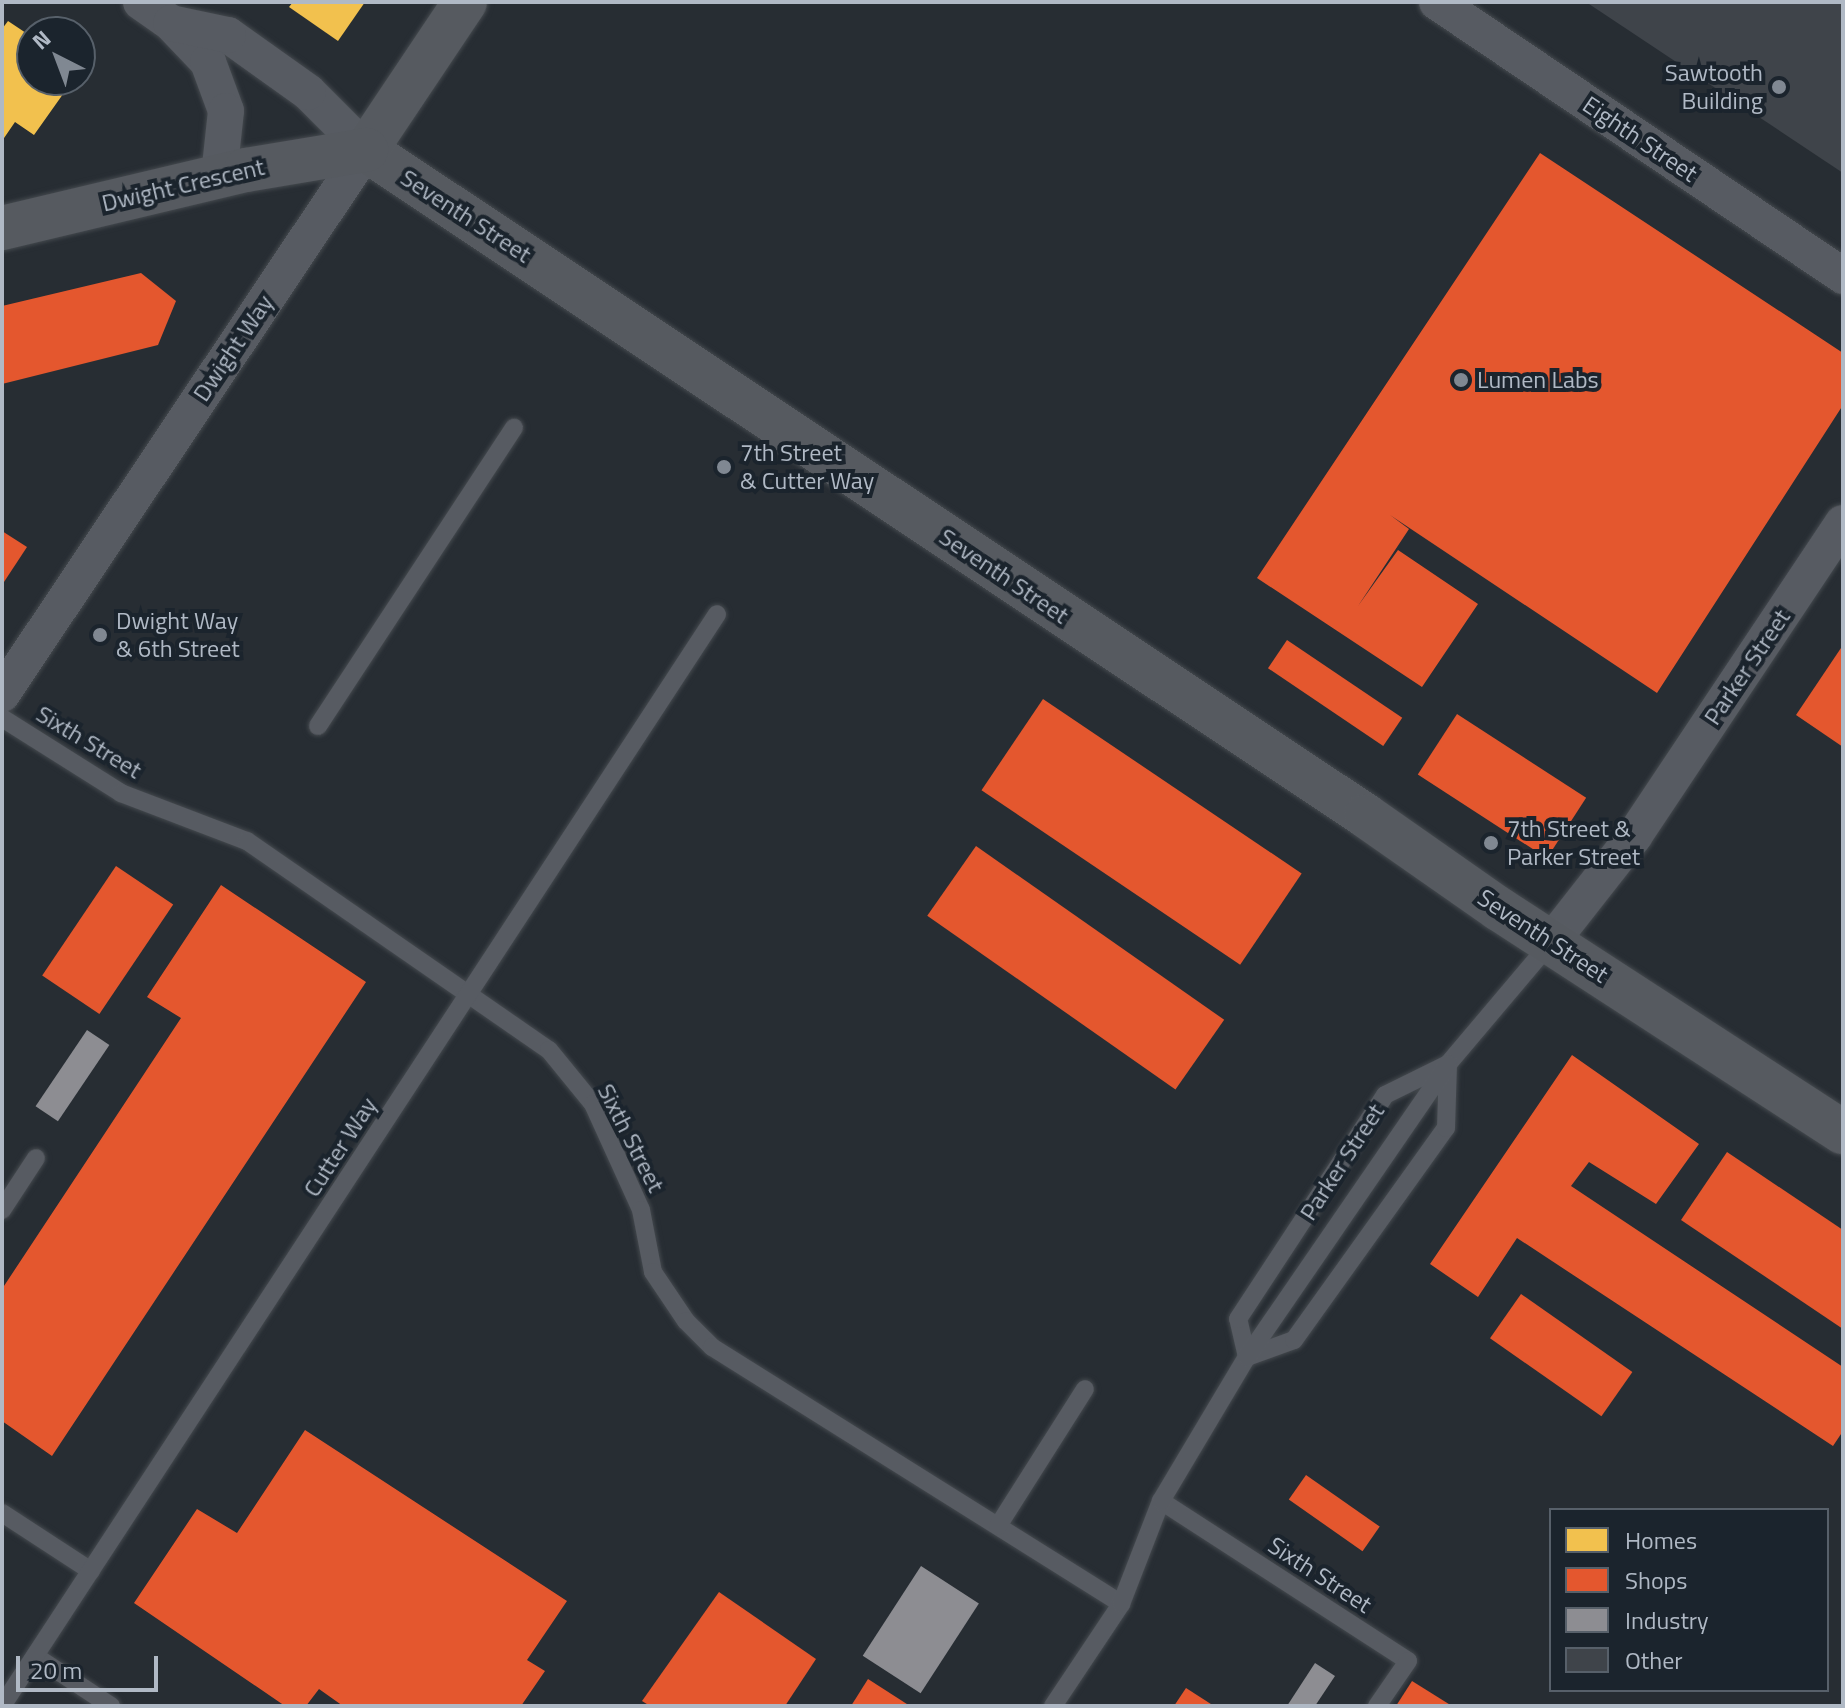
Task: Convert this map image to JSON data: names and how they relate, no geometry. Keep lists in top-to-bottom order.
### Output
{
  "streets": {
    "street": [
      "Eighth Street",
      "Dwight Crescent",
      "Seventh Street",
      "Dwight Way",
      "Parker Street"
    ],
    "lane": ["Sixth Street", "Cutter Way"]
  },
  "crossings": [
    ["Dwight Crescent", "Seventh Street"],
    ["Dwight Crescent", "Dwight Way"],
    ["Seventh Street", "Dwight Way"],
    ["Seventh Street", "Parker Street"],
    ["Sixth Street", "Cutter Way"]
  ],
  "places": [
    "Sawtooth Building",
    "Lumen Labs",
    "7th Street & Cutter Way",
    "Dwight Way & 6th Street",
    "7th Street & Parker Street"
  ],
  "legend": [
    "Homes",
    "Shops",
    "Industry",
    "Other"
  ],
  "scale_bar": "20 m",
  "north": "top left"
}
